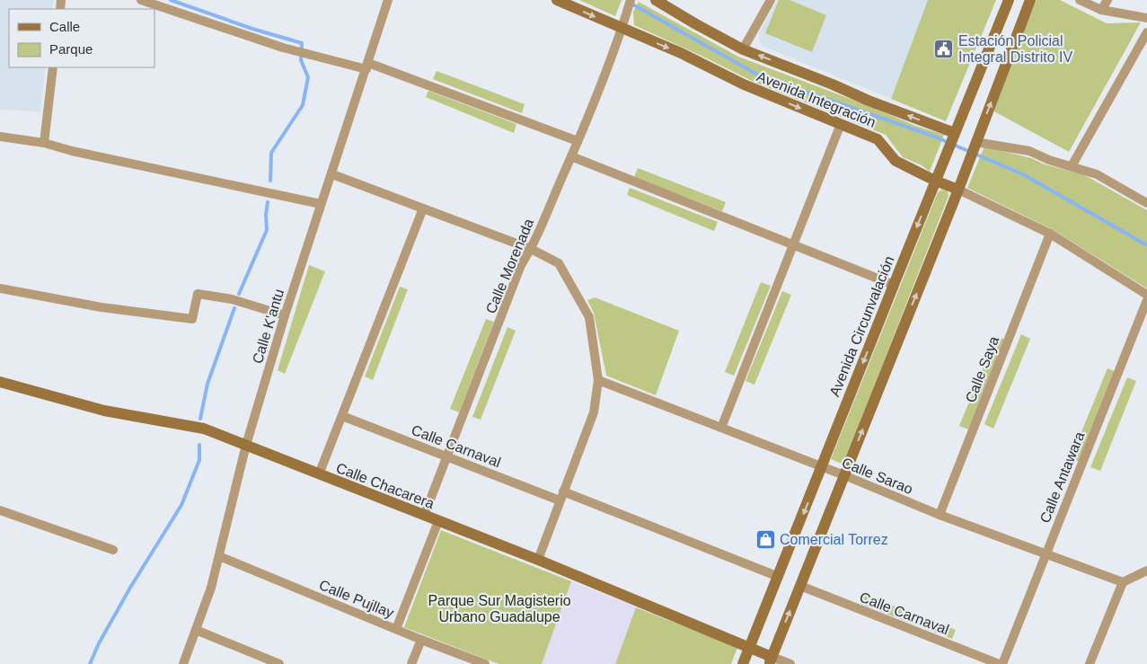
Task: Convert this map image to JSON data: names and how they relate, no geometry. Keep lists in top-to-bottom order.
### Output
{
  "streets": {
    "main road": ["Avenida Integración", "Avenida Circunvalación", "Calle Chacarera"],
    "street": [
      "Calle Morenada",
      "Calle K'antu",
      "Calle Saya",
      "Calle Carnaval",
      "Calle Sarao",
      "Calle Antawara",
      "Calle Pujllay"
    ]
  },
  "crossings": [
    ["Avenida Integración", "Calle Morenada"],
    ["Avenida Integración", "Avenida Circunvalación"],
    ["Avenida Integración", "Calle Saya"],
    ["Calle Morenada", "Calle Carnaval"],
    ["Calle Morenada", "Calle Chacarera"],
    ["Calle K'antu", "Calle Chacarera"],
    ["Calle K'antu", "Calle Pujllay"],
    ["Avenida Circunvalación", "Calle Carnaval"],
    ["Avenida Circunvalación", "Calle Sarao"],
    ["Avenida Circunvalación", "Calle Chacarera"],
    ["Calle Saya", "Calle Sarao"],
    ["Calle Sarao", "Calle Antawara"]
  ],
  "parks": ["Parque Sur Magisterio Urbano Guadalupe"],
  "places": {
    "public building": ["Estación Policial Integral Distrito IV"],
    "shop": ["Comercial Torrez"]
  },
  "legend": ["Calle", "Parque"]
}
